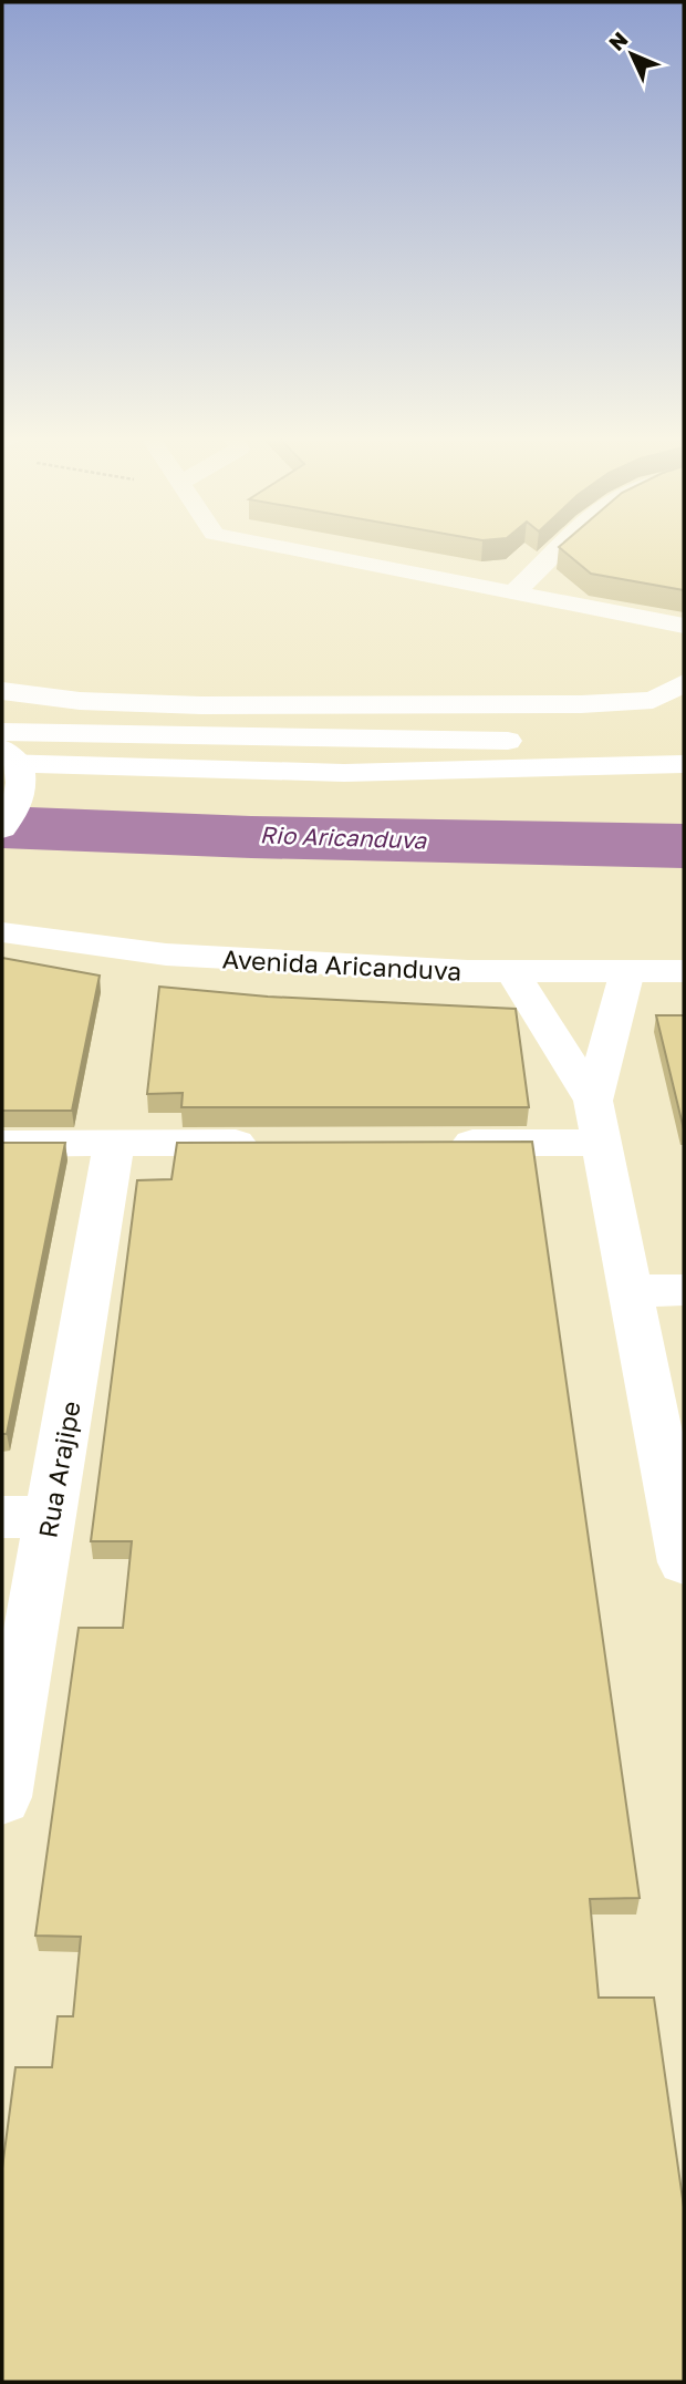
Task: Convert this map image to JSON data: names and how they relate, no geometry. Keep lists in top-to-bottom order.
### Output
{
  "streets": {
    "main road": ["Avenida Aricanduva", "Rua Arajipe"]
  },
  "water": ["Rio Aricanduva"],
  "north": "top left"
}
